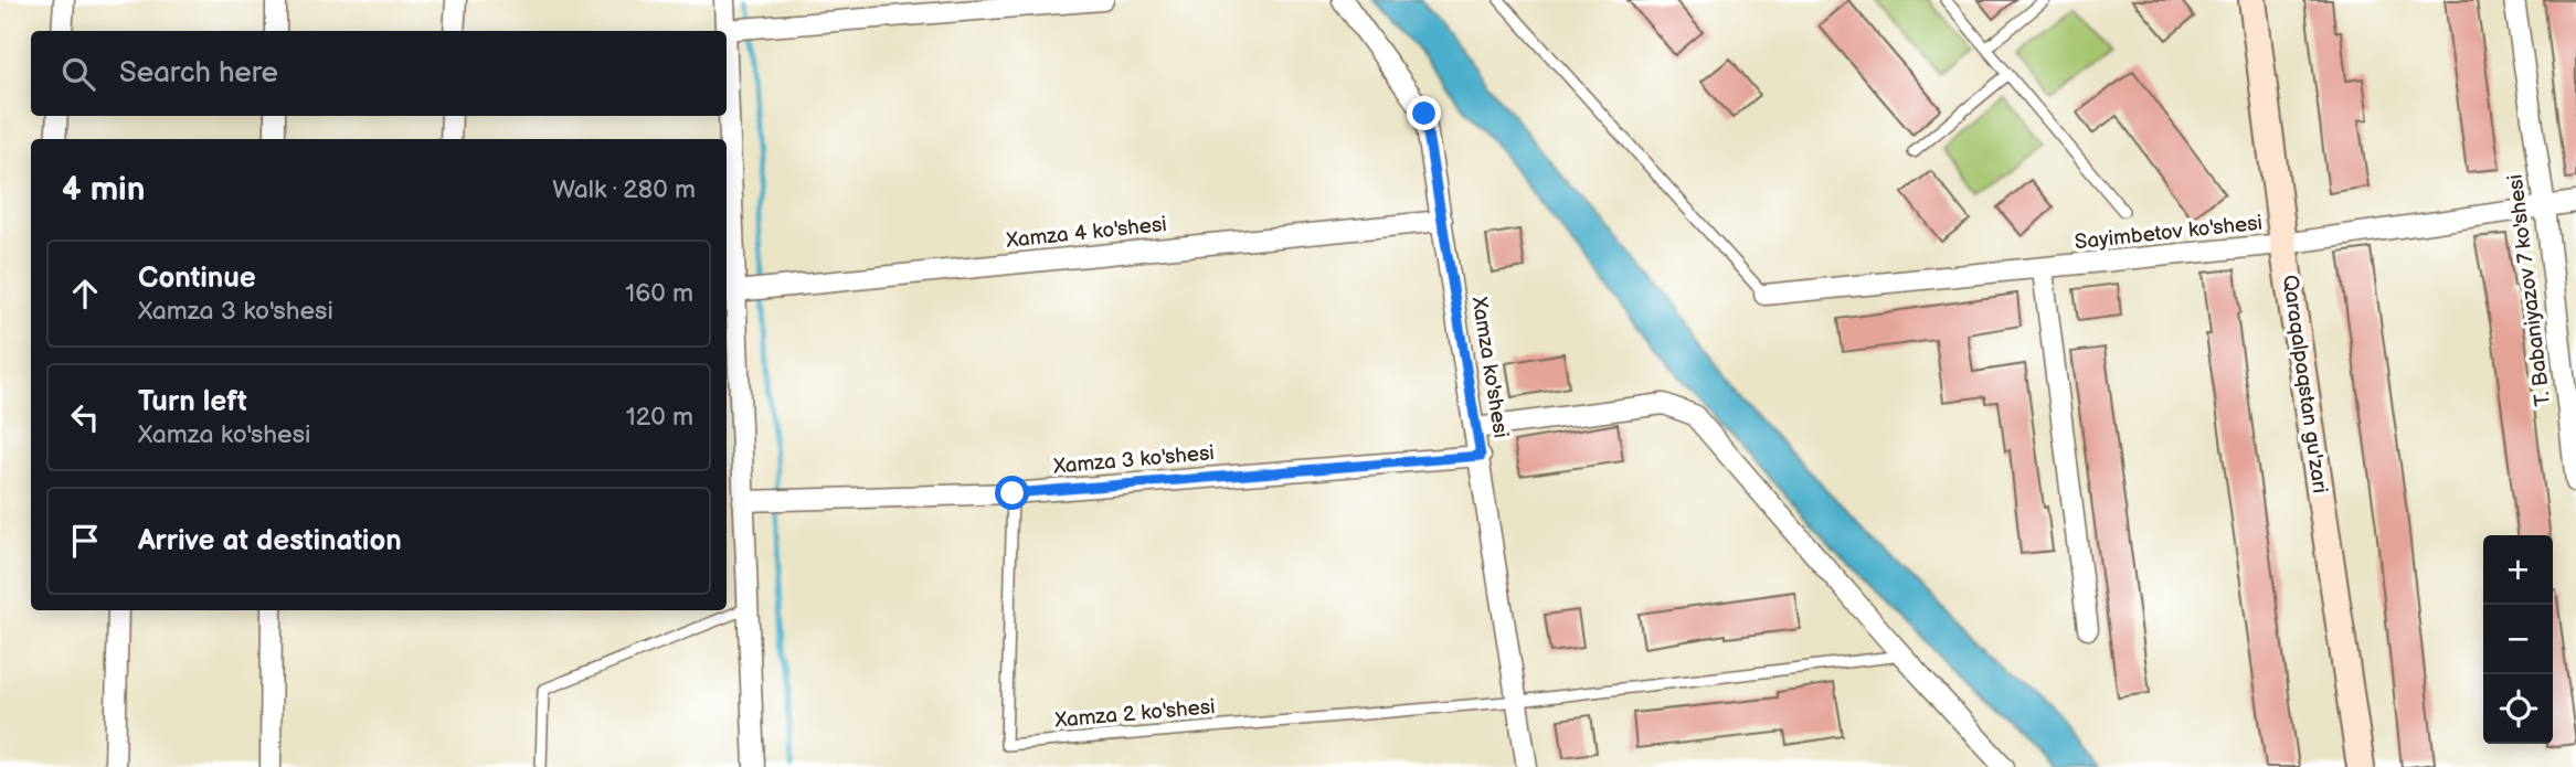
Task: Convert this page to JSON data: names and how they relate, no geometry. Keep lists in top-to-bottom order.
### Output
{
  "streets": {
    "street": [
      "Xamza 4 ko'shesi",
      "Sayimbetov ko'shesi",
      "T. Babaniyazov 7 ko'shesi",
      "Xamza ko'shesi",
      "Qaraqalpaqstan gu'zari",
      "Xamza 3 ko'shesi"
    ],
    "lane": ["Xamza 2 ko'shesi"]
  },
  "crossings": [
    ["Xamza 4 ko'shesi", "Xamza ko'shesi"],
    ["Sayimbetov ko'shesi", "T. Babaniyazov 7 ko'shesi"],
    ["Sayimbetov ko'shesi", "Qaraqalpaqstan gu'zari"],
    ["Xamza ko'shesi", "Xamza 3 ko'shesi"],
    ["Xamza ko'shesi", "Xamza 2 ko'shesi"],
    ["Xamza 3 ko'shesi", "Xamza 2 ko'shesi"]
  ],
  "page": {
    "search": "Search here",
    "heading": ["4 min", "Walk · 280 m"],
    "list": [
      ["Continue", "Xamza 3 ko'shesi", "160 m"],
      ["Turn left", "Xamza ko'shesi", "120 m"],
      "Arrive at destination"
    ],
    "map_buttons": ["+", "−"]
  }
}
